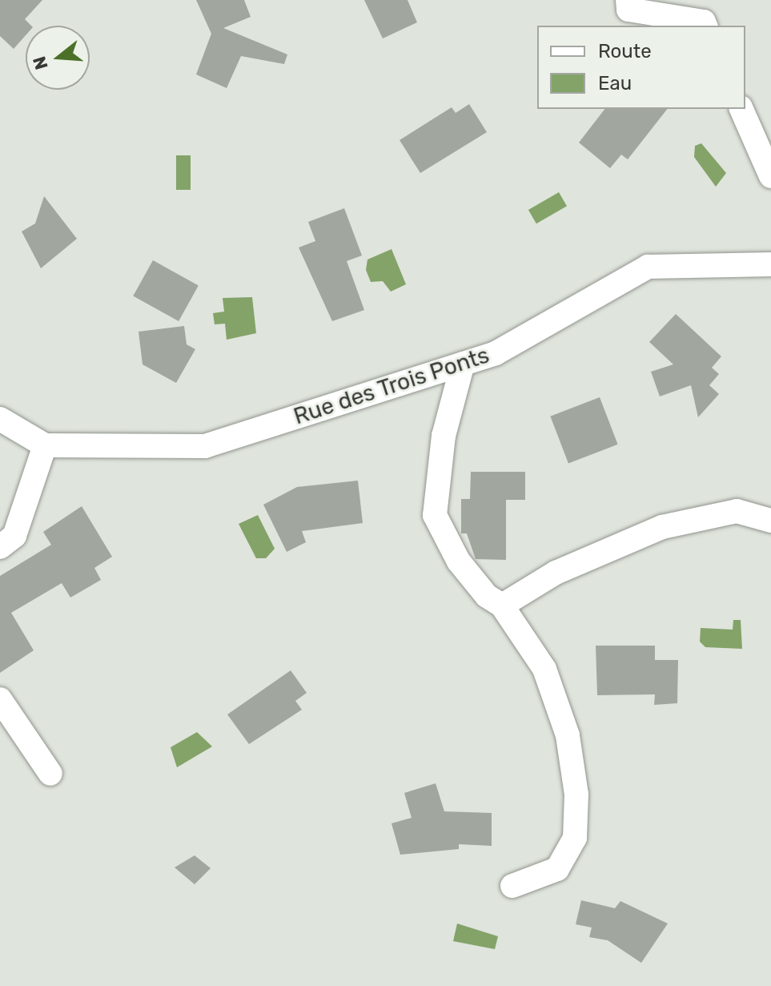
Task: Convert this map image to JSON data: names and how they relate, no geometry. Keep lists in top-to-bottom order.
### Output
{
  "streets": {
    "street": ["Rue des Trois Ponts"]
  },
  "legend": ["Route", "Eau"],
  "north": "left"
}
